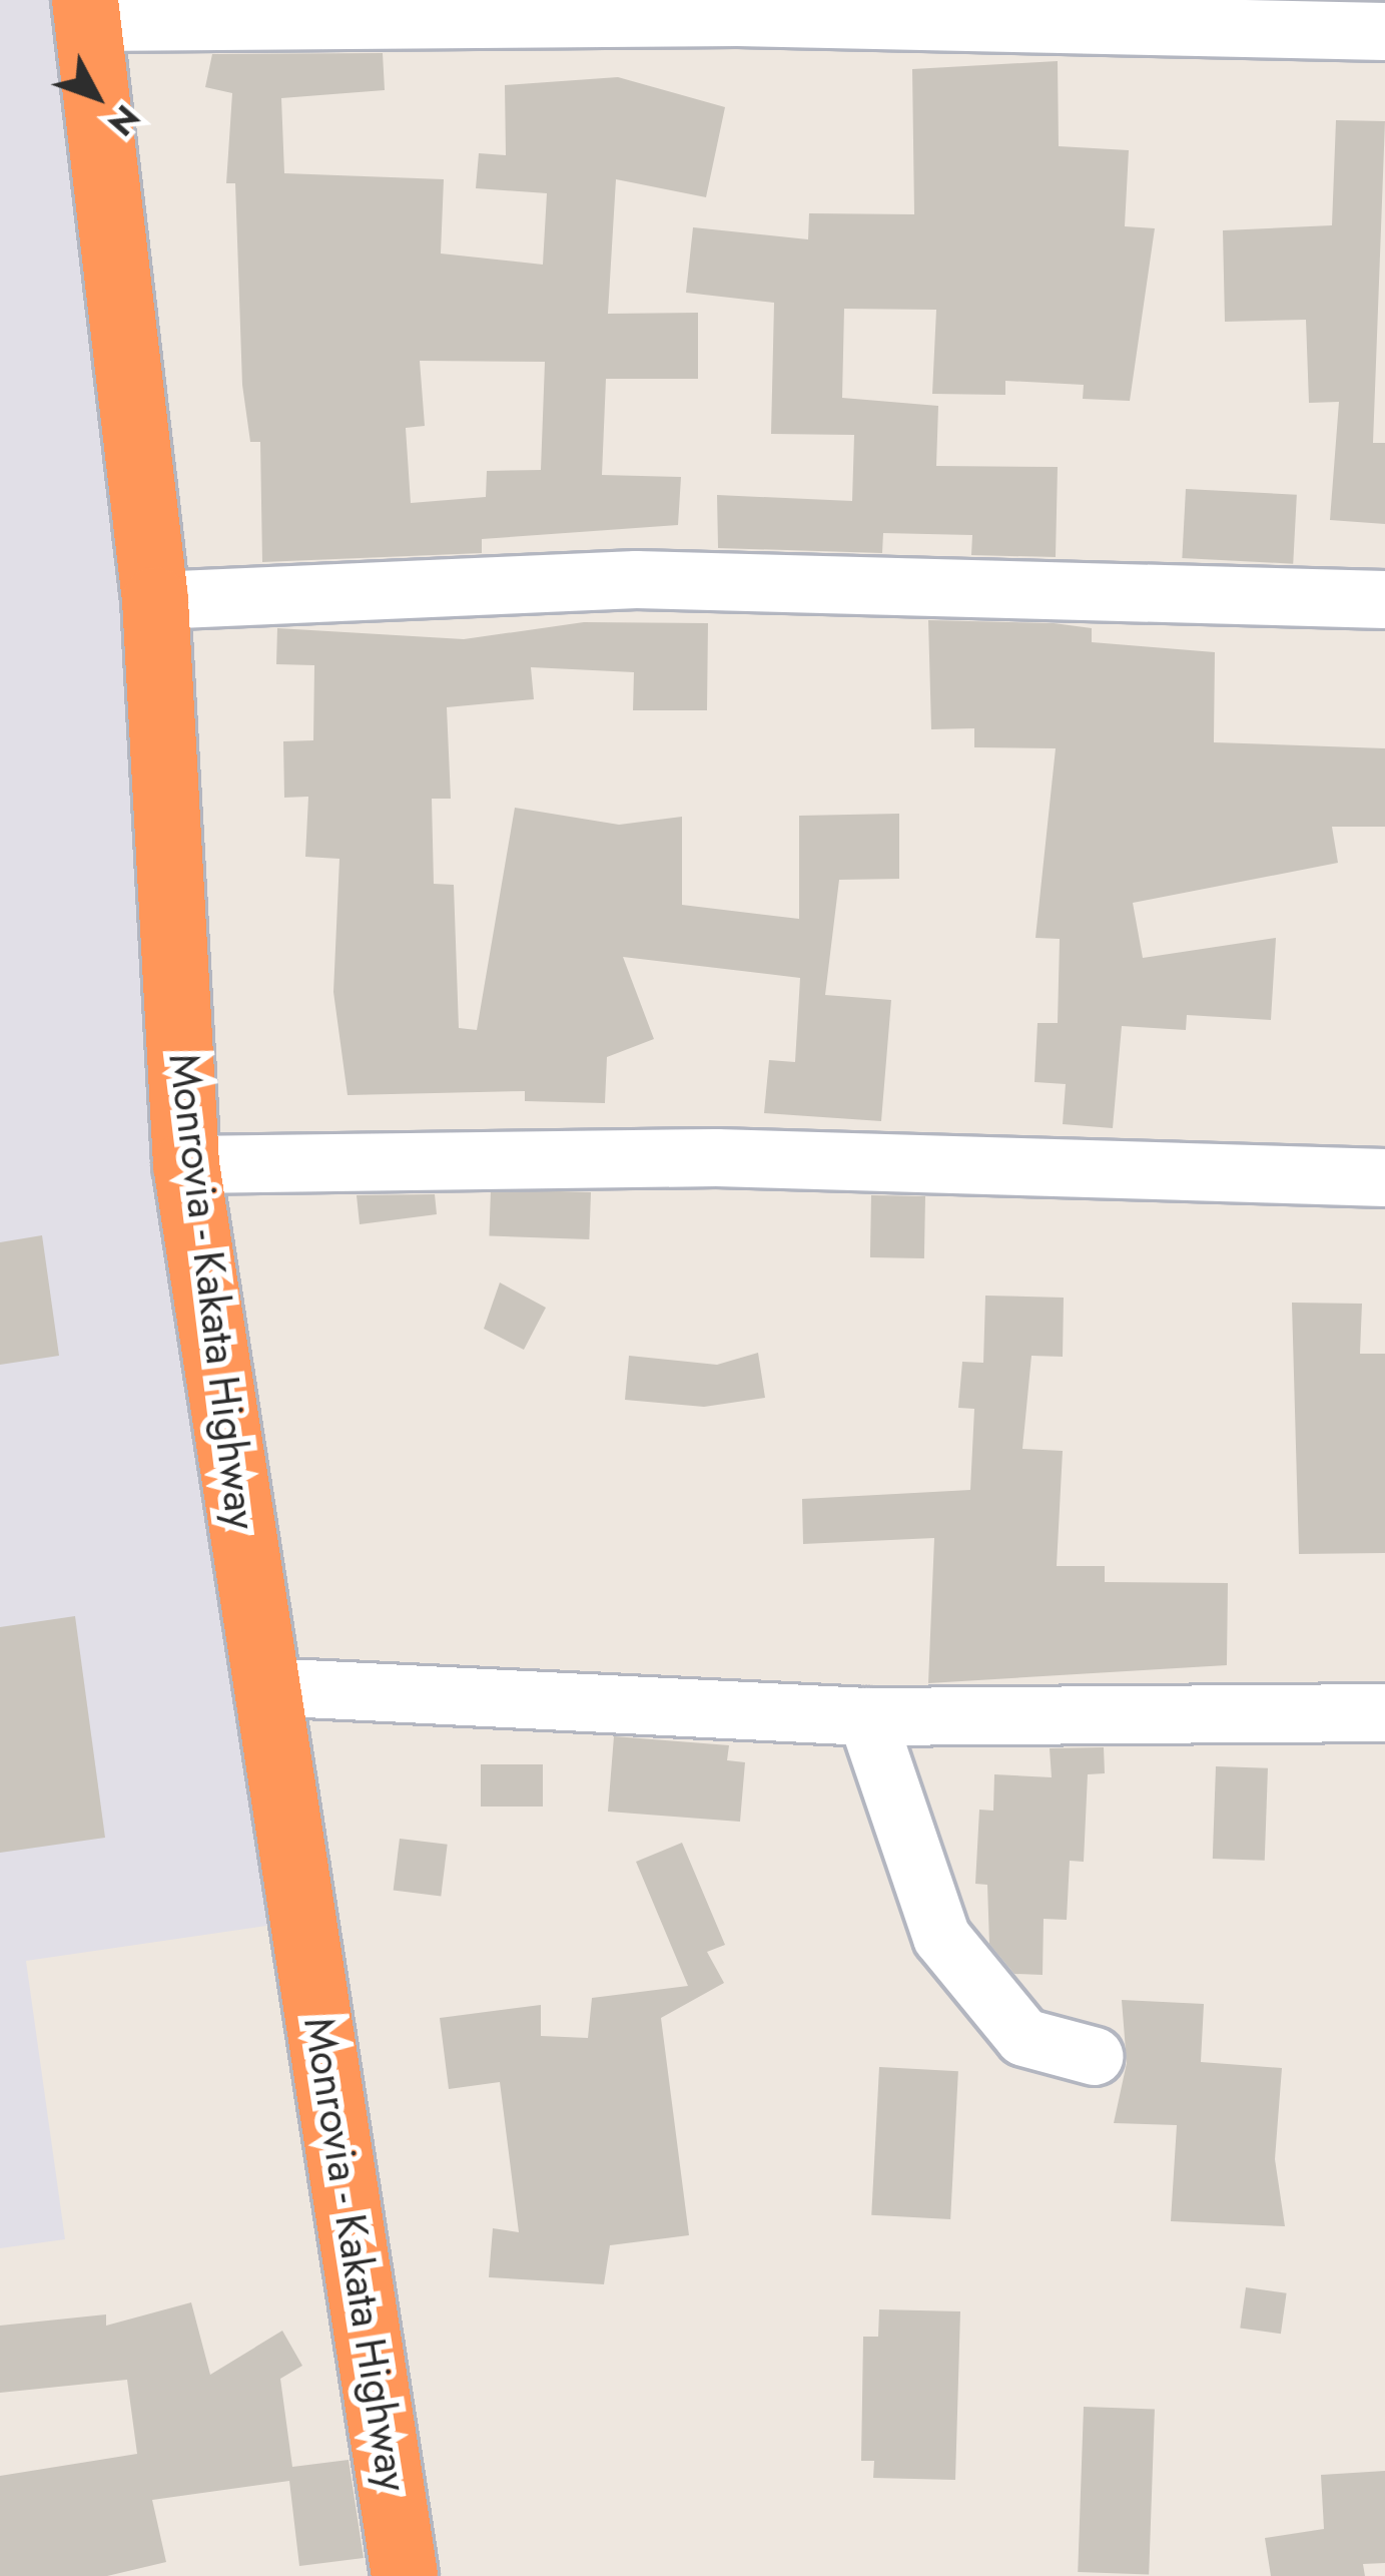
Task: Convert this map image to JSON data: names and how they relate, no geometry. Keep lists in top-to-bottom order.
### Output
{
  "streets": {
    "highway": ["Monrovia - Kakata Highway"]
  },
  "north": "bottom right"
}
